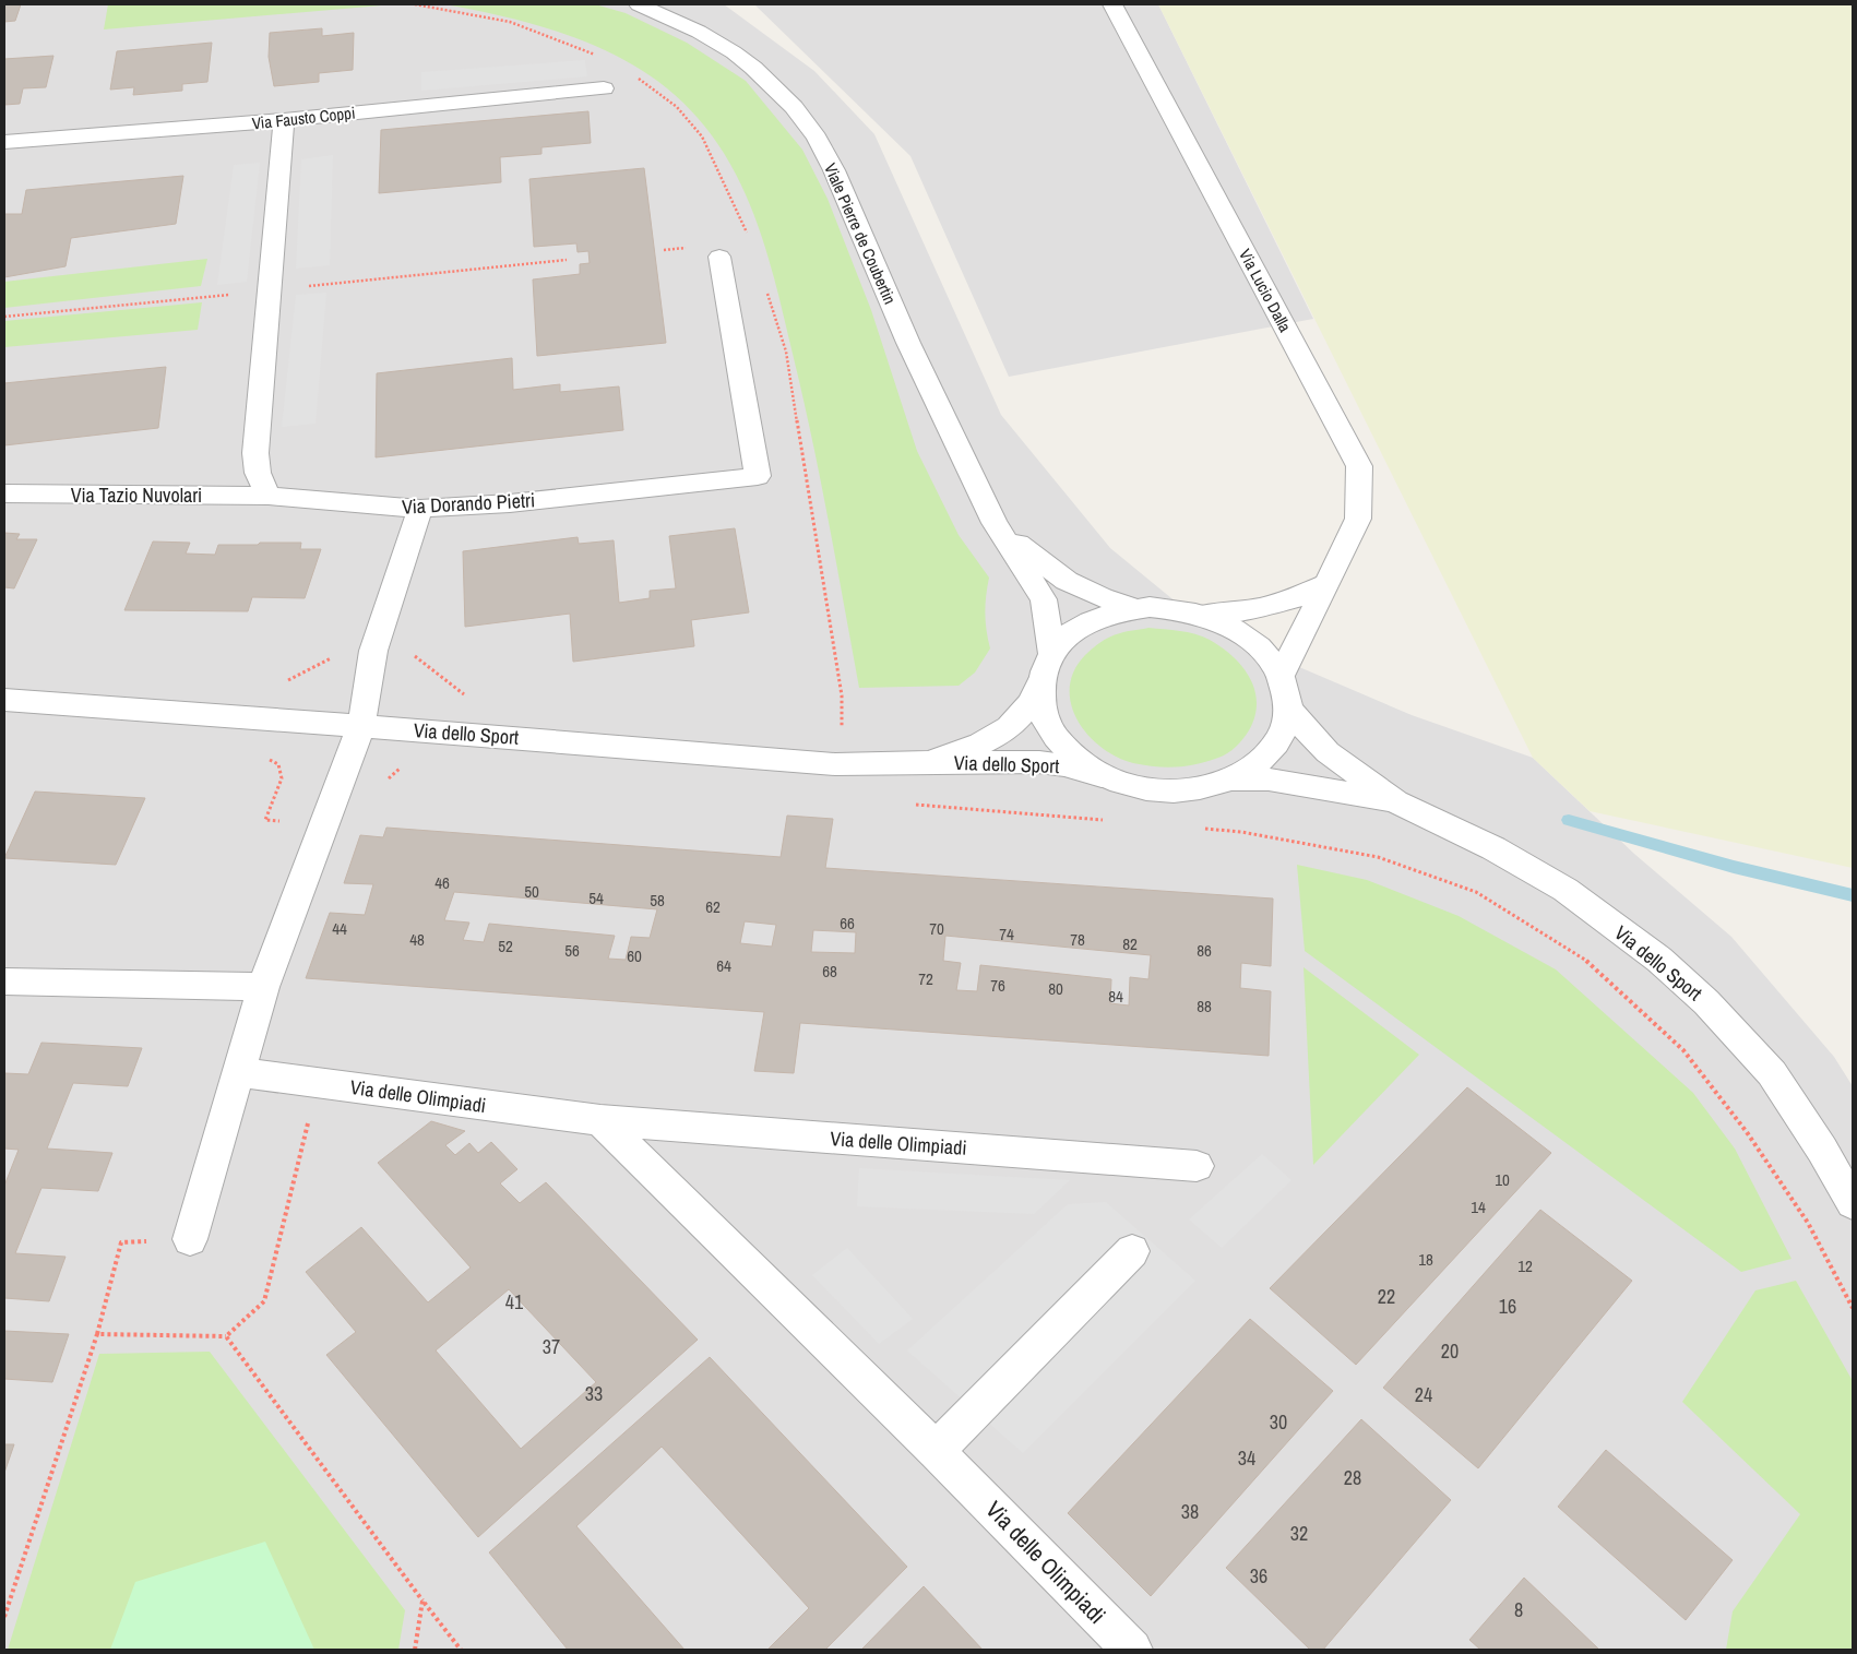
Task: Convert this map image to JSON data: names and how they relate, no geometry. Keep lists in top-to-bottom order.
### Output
{
  "streets": {
    "street": [
      "Via Fausto Coppi",
      "Viale Pierre de Coubertin",
      "Via Lucio Dalla",
      "Via Tazio Nuvolari",
      "Via Dorando Pietri",
      "Via dello Sport",
      "Via delle Olimpiadi"
    ]
  },
  "crossings": [
    ["Viale Pierre de Coubertin", "Via Lucio Dalla"],
    ["Viale Pierre de Coubertin", "Via dello Sport"],
    ["Via Tazio Nuvolari", "Via Dorando Pietri"]
  ],
  "house_numbers": [
    "46",
    "50",
    "54",
    "58",
    "62",
    "66",
    "44",
    "70",
    "74",
    "48",
    "78",
    "82",
    "52",
    "56",
    "86",
    "60",
    "64",
    "68",
    "72",
    "76",
    "80",
    "84",
    "88",
    "10",
    "14",
    "18",
    "12",
    "22",
    "41",
    "16",
    "37",
    "20",
    "33",
    "24",
    "30",
    "34",
    "28",
    "38",
    "32",
    "36",
    "8"
  ]
}
